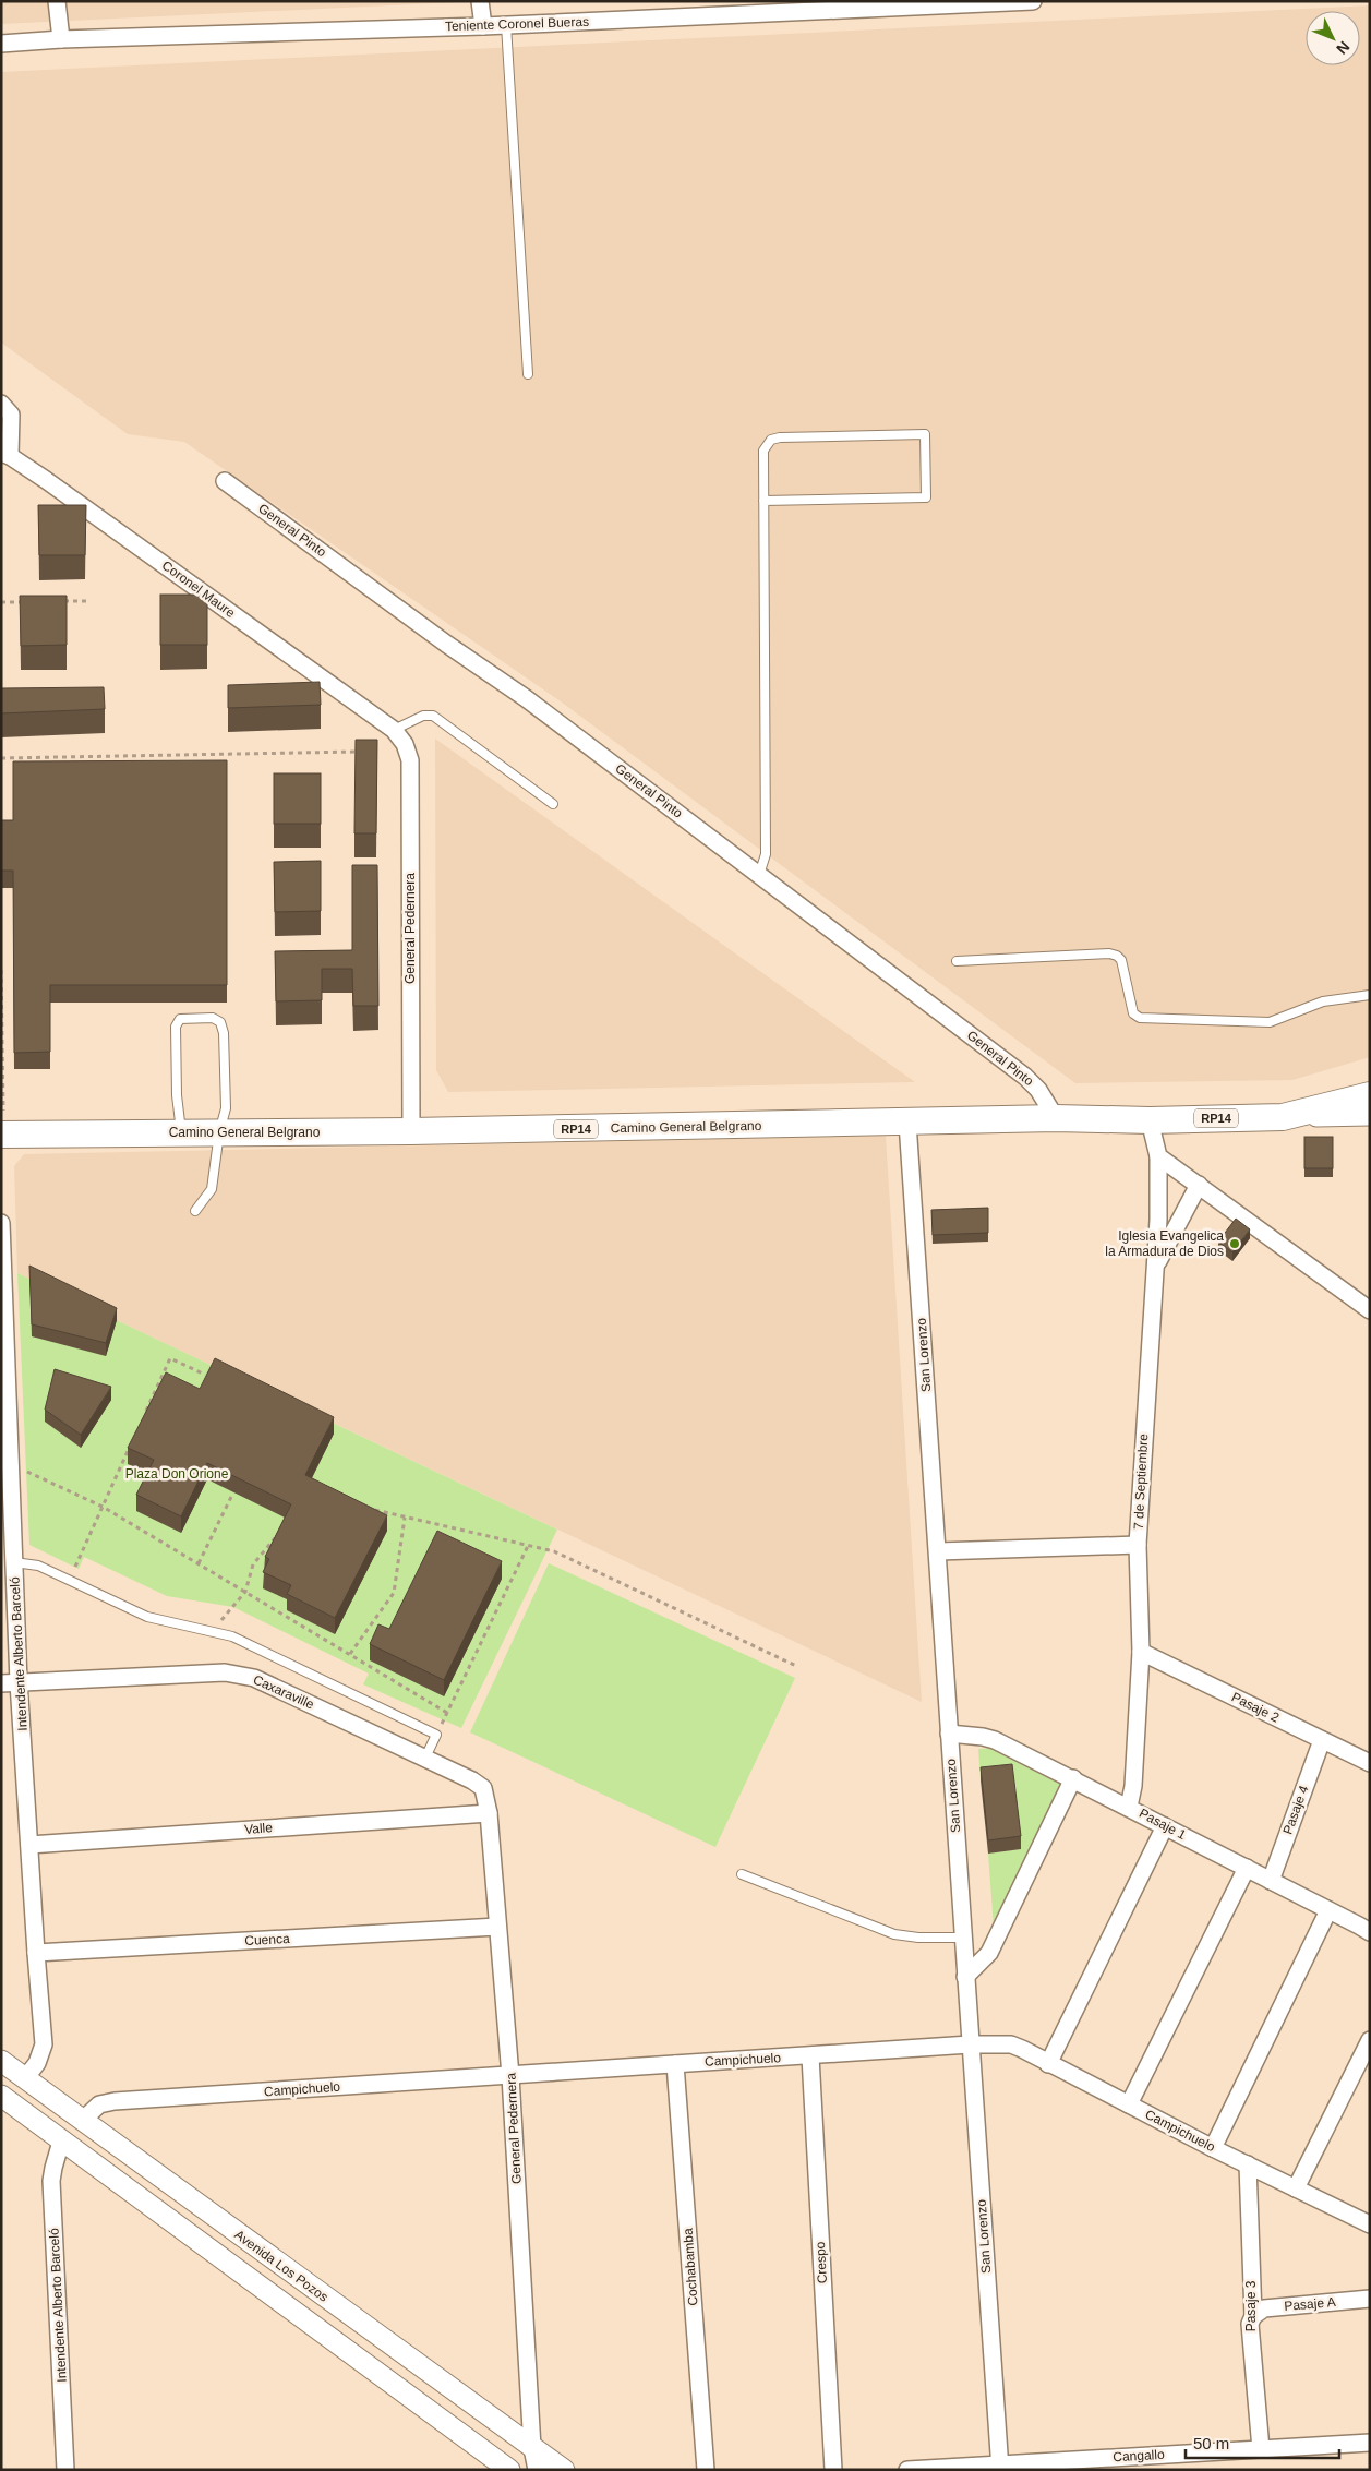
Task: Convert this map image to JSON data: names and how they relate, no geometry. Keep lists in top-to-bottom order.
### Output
{
  "streets": {
    "main road": ["RP14", "Camino General Belgrano"],
    "street": [
      "Teniente Coronel Bueras",
      "General Pinto",
      "Coronel Maure",
      "General Pedernera",
      "San Lorenzo",
      "7 de Septiembre",
      "Intendente Alberto Barceló",
      "Caxaraville",
      "Pasaje 2",
      "Pasaje 4",
      "Pasaje 1",
      "Valle",
      "Cuenca",
      "Campichuelo",
      "Crespo",
      "Avenida Los Pozos",
      "Cochabamba",
      "Pasaje A",
      "Pasaje 3",
      "Cangallo"
    ]
  },
  "crossings": [
    ["General Pinto", "Camino General Belgrano"],
    ["Coronel Maure", "General Pedernera"],
    ["General Pedernera", "Camino General Belgrano"],
    ["General Pedernera", "Caxaraville"],
    ["General Pedernera", "Valle"],
    ["General Pedernera", "Cuenca"],
    ["General Pedernera", "Campichuelo"],
    ["General Pedernera", "Avenida Los Pozos"],
    ["RP14", "Camino General Belgrano"],
    ["Camino General Belgrano", "San Lorenzo"],
    ["San Lorenzo", "Pasaje 1"],
    ["San Lorenzo", "Campichuelo"],
    ["San Lorenzo", "Cangallo"],
    ["7 de Septiembre", "Pasaje 2"],
    ["7 de Septiembre", "Pasaje 1"],
    ["Intendente Alberto Barceló", "Caxaraville"],
    ["Intendente Alberto Barceló", "Valle"],
    ["Intendente Alberto Barceló", "Cuenca"],
    ["Intendente Alberto Barceló", "Avenida Los Pozos"],
    ["Pasaje 2", "Pasaje 4"],
    ["Pasaje 4", "Pasaje 1"],
    ["Campichuelo", "Crespo"],
    ["Campichuelo", "Avenida Los Pozos"],
    ["Campichuelo", "Cochabamba"],
    ["Campichuelo", "Pasaje 3"],
    ["Pasaje A", "Pasaje 3"],
    ["Pasaje 3", "Cangallo"]
  ],
  "parks": ["Plaza Don Orione"],
  "places": ["Iglesia Evangelica la Armadura de Dios"],
  "scale_bar": "50 m",
  "north": "bottom right"
}
